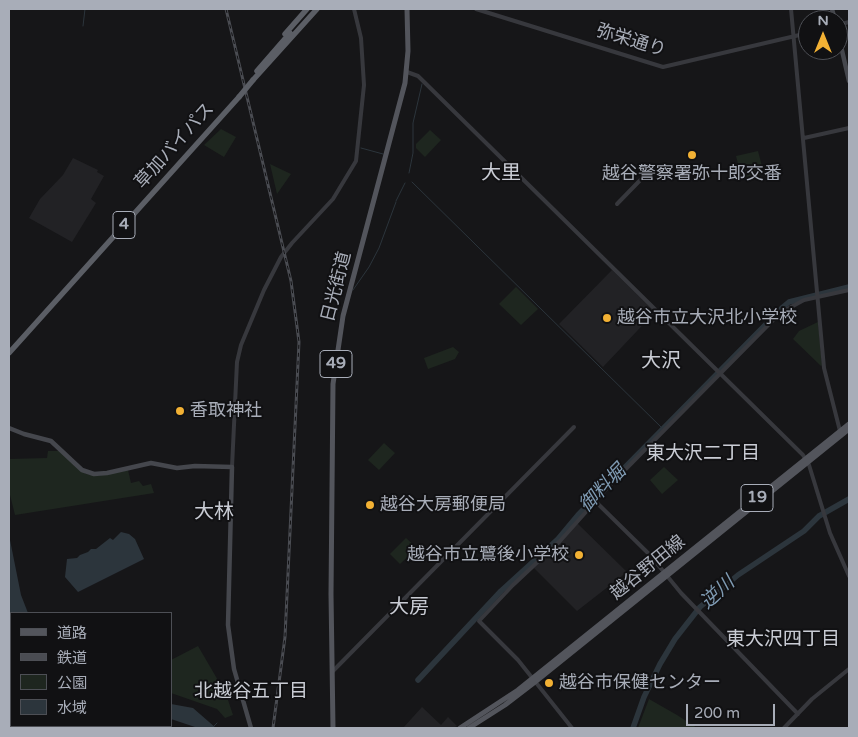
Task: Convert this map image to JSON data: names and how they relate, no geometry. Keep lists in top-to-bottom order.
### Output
{
  "streets": {
    "highway": ["草加バイパス", "4"],
    "main road": [
      "日光街道",
      "49",
      "19",
      "越谷野田線"
    ],
    "street": ["弥栄通り"]
  },
  "crossings": [
    ["草加バイパス", "4"]
  ],
  "districts": [
    "大里",
    "大沢",
    "東大沢二丁目",
    "大林",
    "大房",
    "東大沢四丁目",
    "北越谷五丁目"
  ],
  "water": ["御料堀", "逆川"],
  "places": [
    "越谷警察署弥十郎交番",
    "越谷市立大沢北小学校",
    "香取神社",
    "越谷大房郵便局",
    "越谷市立鷺後小学校",
    "越谷市保健センター"
  ],
  "legend": [
    "道路",
    "鉄道",
    "公園",
    "水域"
  ],
  "scale_bar": "200 m",
  "north": "top"
}
